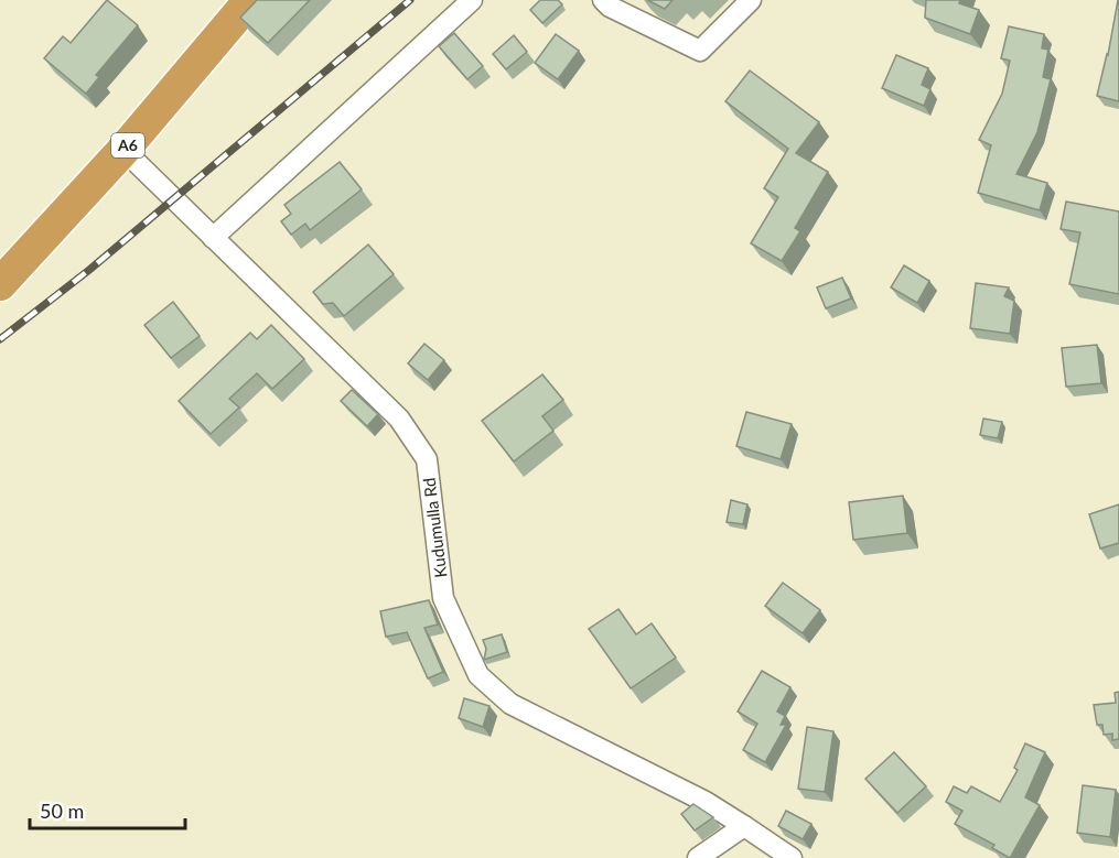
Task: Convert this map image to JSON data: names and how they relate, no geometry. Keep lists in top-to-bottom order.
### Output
{
  "streets": {
    "highway": ["A6"],
    "street": ["Kudumulla Rd"]
  },
  "crossings": [
    ["A6", "Kudumulla Rd"]
  ],
  "scale_bar": "50 m"
}
